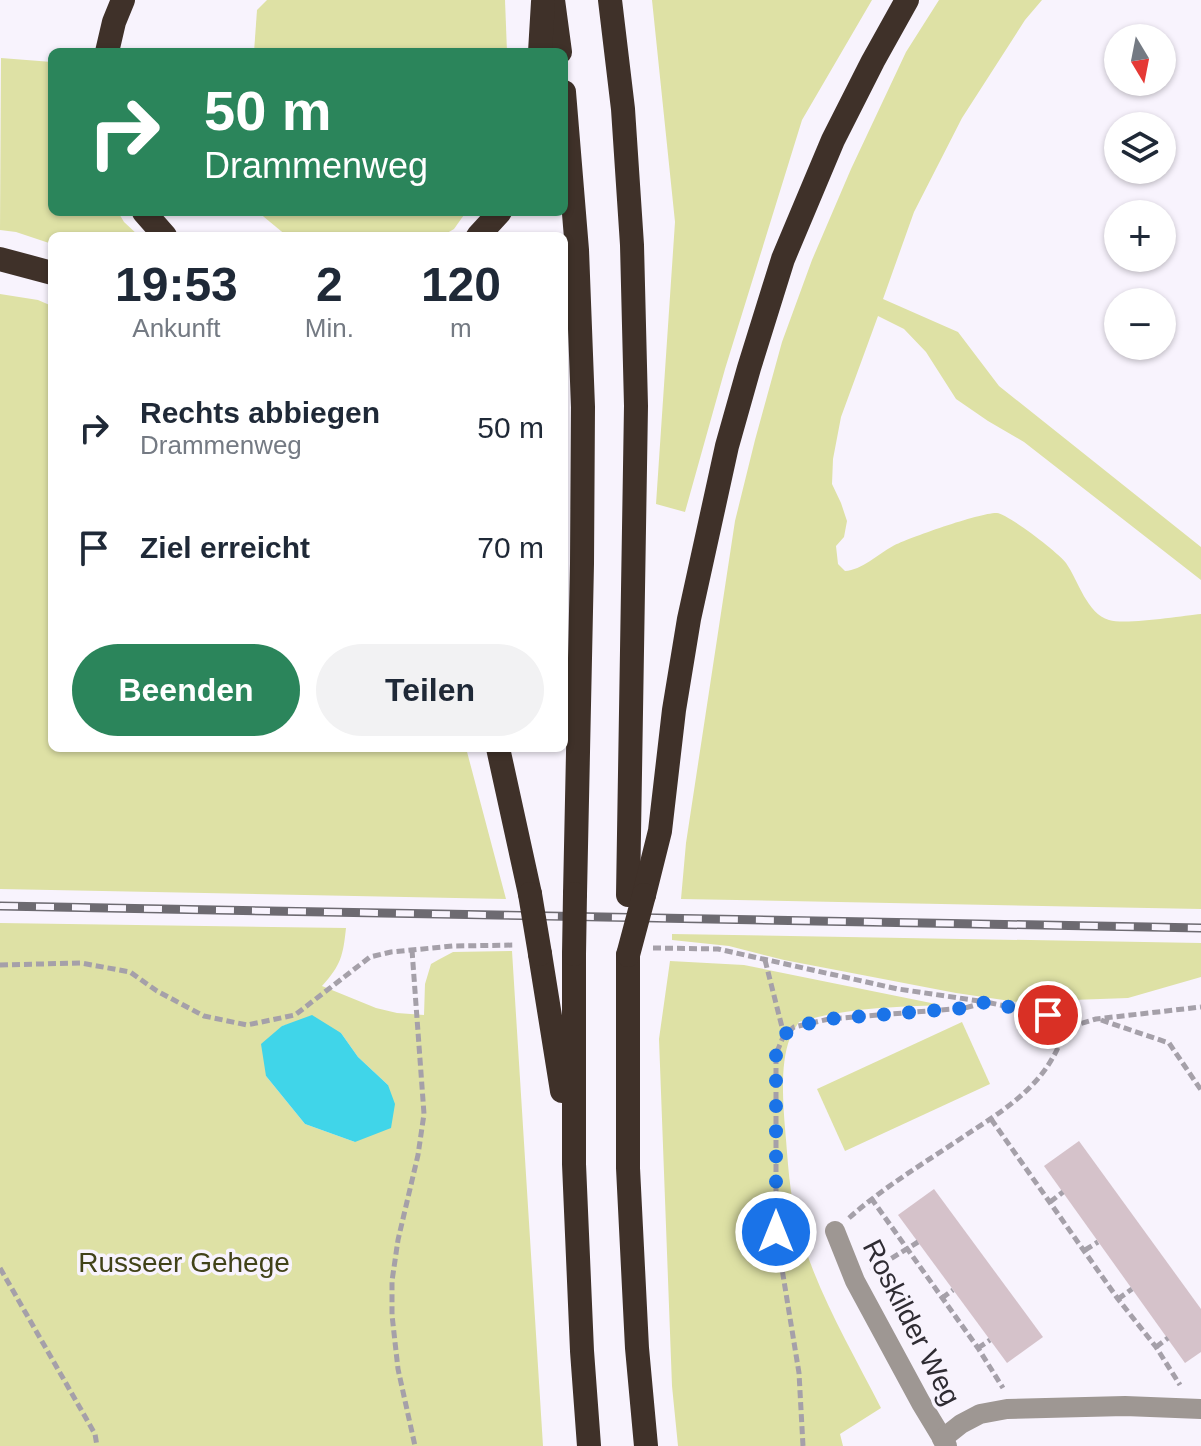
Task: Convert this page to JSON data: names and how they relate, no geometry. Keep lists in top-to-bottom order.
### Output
{
  "streets": {
    "street": ["Roskilder Weg"]
  },
  "parks": ["Russeer Gehege"],
  "north": "bottom",
  "page": {
    "map_buttons": ["+", "−"],
    "turn": ["50 m", "Drammenweg"],
    "eta": [
      "19:53",
      "Ankunft",
      "2",
      "Min.",
      "120",
      "m"
    ],
    "list": [
      {
        "name": "Rechts abbiegen",
        "note": "Drammenweg",
        "value": "50 m"
      },
      {
        "name": "Ziel erreicht",
        "value": "70 m"
      }
    ],
    "buttons": ["Beenden", "Teilen"]
  }
}
